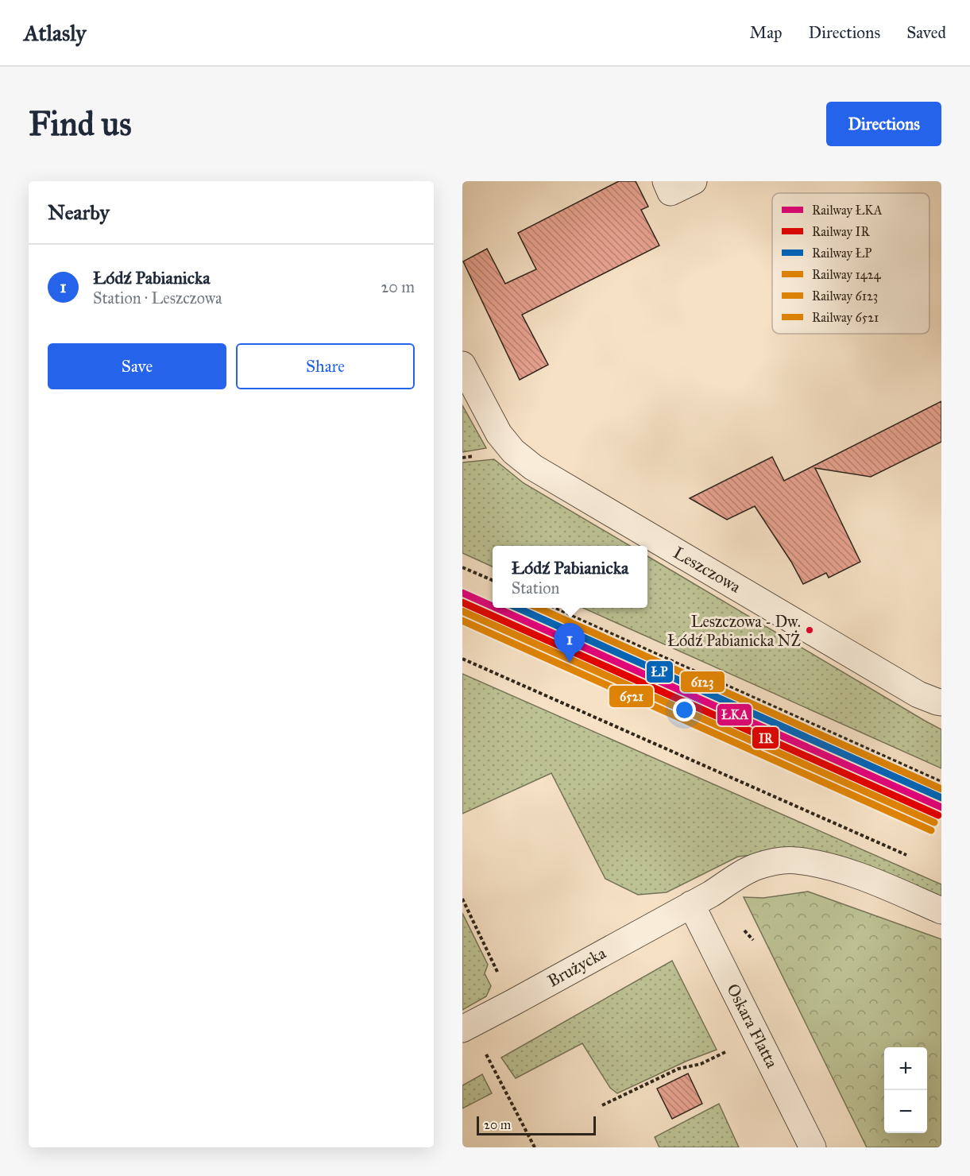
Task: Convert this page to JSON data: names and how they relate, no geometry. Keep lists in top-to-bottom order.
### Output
{
  "streets": {
    "street": ["Leszczowa", "Brużycka", "Oskara Flatta"]
  },
  "crossings": [
    ["Brużycka", "Oskara Flatta"]
  ],
  "places": ["Leszczowa - Dw. Łódź Pabianicka NŻ"],
  "lines": [
    "rail line ŁKA",
    "rail line IR",
    "rail line ŁP",
    "rail line 6123",
    "rail line 1424",
    "rail line 6521"
  ],
  "legend": [
    "Railway ŁKA",
    "Railway IR",
    "Railway ŁP",
    "Railway 1424",
    "Railway 6123",
    "Railway 6521"
  ],
  "scale_bar": "20 m",
  "page": {
    "header": "Atlasly",
    "nav": ["Map", "Directions", "Saved"],
    "buttons": [
      "Directions",
      ["Save", "Share"]
    ],
    "title": "Find us",
    "heading": "Nearby",
    "list": [
      {
        "mark": "1",
        "name": "Łódź Pabianicka",
        "note": "Station · Leszczowa",
        "value": "20 m"
      }
    ],
    "popup": ["Łódź Pabianicka", "Station"],
    "pins": "1",
    "map_buttons": ["+", "−"],
    "scale": "20 m"
  }
}
